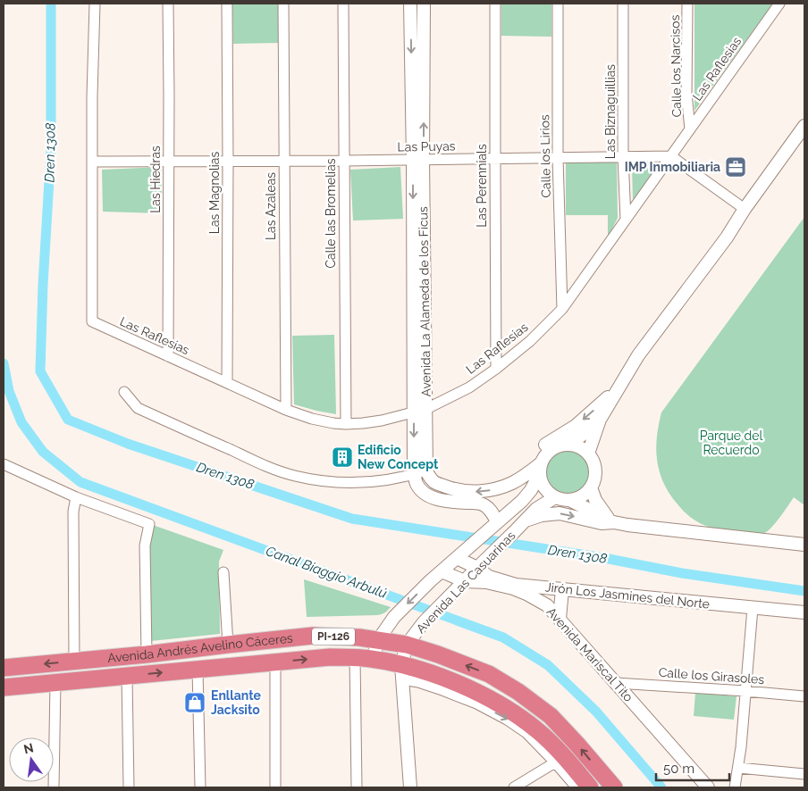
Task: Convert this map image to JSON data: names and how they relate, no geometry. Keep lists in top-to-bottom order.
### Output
{
  "streets": {
    "highway": ["PI-126", "Avenida Andrés Avelino Cáceres"],
    "street": [
      "Calle los Narcisos",
      "Las Raflesias",
      "Las Biznaguillias",
      "Las Puyas",
      "Calle los Lirios",
      "Las Hiedras",
      "Las Perennials",
      "Las Magnolias",
      "Las Azaleas",
      "Calle las Bromelias",
      "Avenida La Alameda de los Ficus",
      "Avenida Las Casuarinas",
      "Jirón Los Jasmines del Norte",
      "Avenida Mariscal Tito",
      "Calle los Girasoles"
    ]
  },
  "crossings": [
    ["Calle los Narcisos", "Las Raflesias"],
    ["Las Raflesias", "Las Biznaguillias"],
    ["Las Raflesias", "Las Puyas"],
    ["Las Raflesias", "Calle los Lirios"],
    ["Las Raflesias", "Las Hiedras"],
    ["Las Raflesias", "Las Perennials"],
    ["Las Raflesias", "Las Magnolias"],
    ["Las Raflesias", "Las Azaleas"],
    ["Las Raflesias", "Calle las Bromelias"],
    ["Las Raflesias", "Avenida La Alameda de los Ficus"],
    ["Las Biznaguillias", "Las Puyas"],
    ["Las Puyas", "Calle los Lirios"],
    ["Las Puyas", "Las Hiedras"],
    ["Las Puyas", "Las Perennials"],
    ["Las Puyas", "Las Magnolias"],
    ["Las Puyas", "Las Azaleas"],
    ["Las Puyas", "Calle las Bromelias"],
    ["Las Puyas", "Avenida La Alameda de los Ficus"],
    ["Avenida La Alameda de los Ficus", "Avenida Las Casuarinas"],
    ["Avenida Las Casuarinas", "Jirón Los Jasmines del Norte"],
    ["Avenida Las Casuarinas", "Avenida Andrés Avelino Cáceres"],
    ["Avenida Las Casuarinas", "Avenida Mariscal Tito"],
    ["Avenida Mariscal Tito", "Calle los Girasoles"]
  ],
  "water": ["Dren 1308", "Canal Biaggio Arbulú"],
  "parks": ["Parque del Recuerdo"],
  "places": {
    "office": ["IMP Inmobiliaria"],
    "building": ["Edificio New Concept"],
    "shop": ["Enllante Jacksito"]
  },
  "scale_bar": "50 m",
  "north": "top"
}
